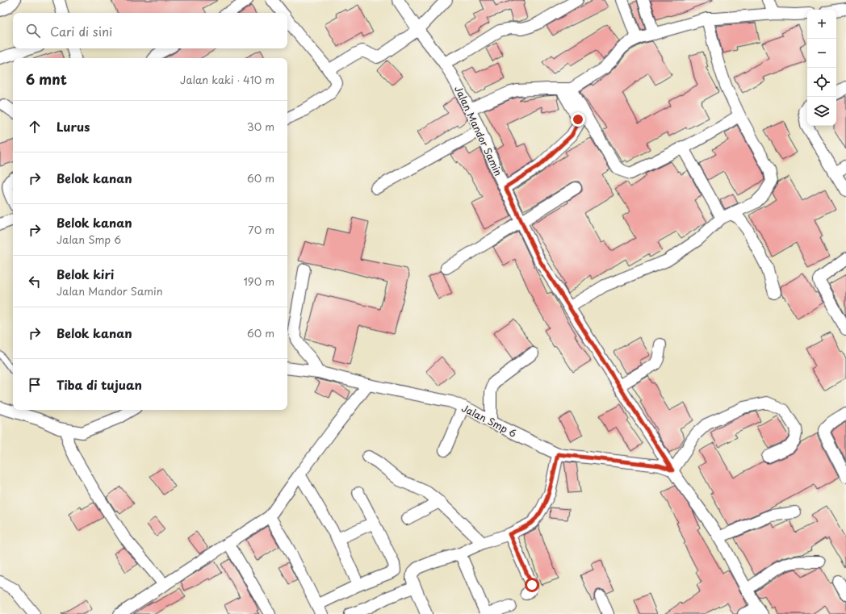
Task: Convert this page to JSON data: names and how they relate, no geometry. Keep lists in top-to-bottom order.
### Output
{
  "streets": {
    "street": ["Jalan Mandor Samin", "Jalan Smp 6"]
  },
  "crossings": [
    ["Jalan Mandor Samin", "Jalan Smp 6"]
  ],
  "page": {
    "map_buttons": ["+", "−"],
    "search": "Cari di sini",
    "heading": ["6 mnt", "Jalan kaki · 410 m"],
    "list": [
      ["Lurus", "30 m"],
      ["Belok kanan", "60 m"],
      ["Belok kanan", "Jalan Smp 6", "70 m"],
      ["Belok kiri", "Jalan Mandor Samin", "190 m"],
      ["Belok kanan", "60 m"],
      "Tiba di tujuan"
    ]
  }
}
